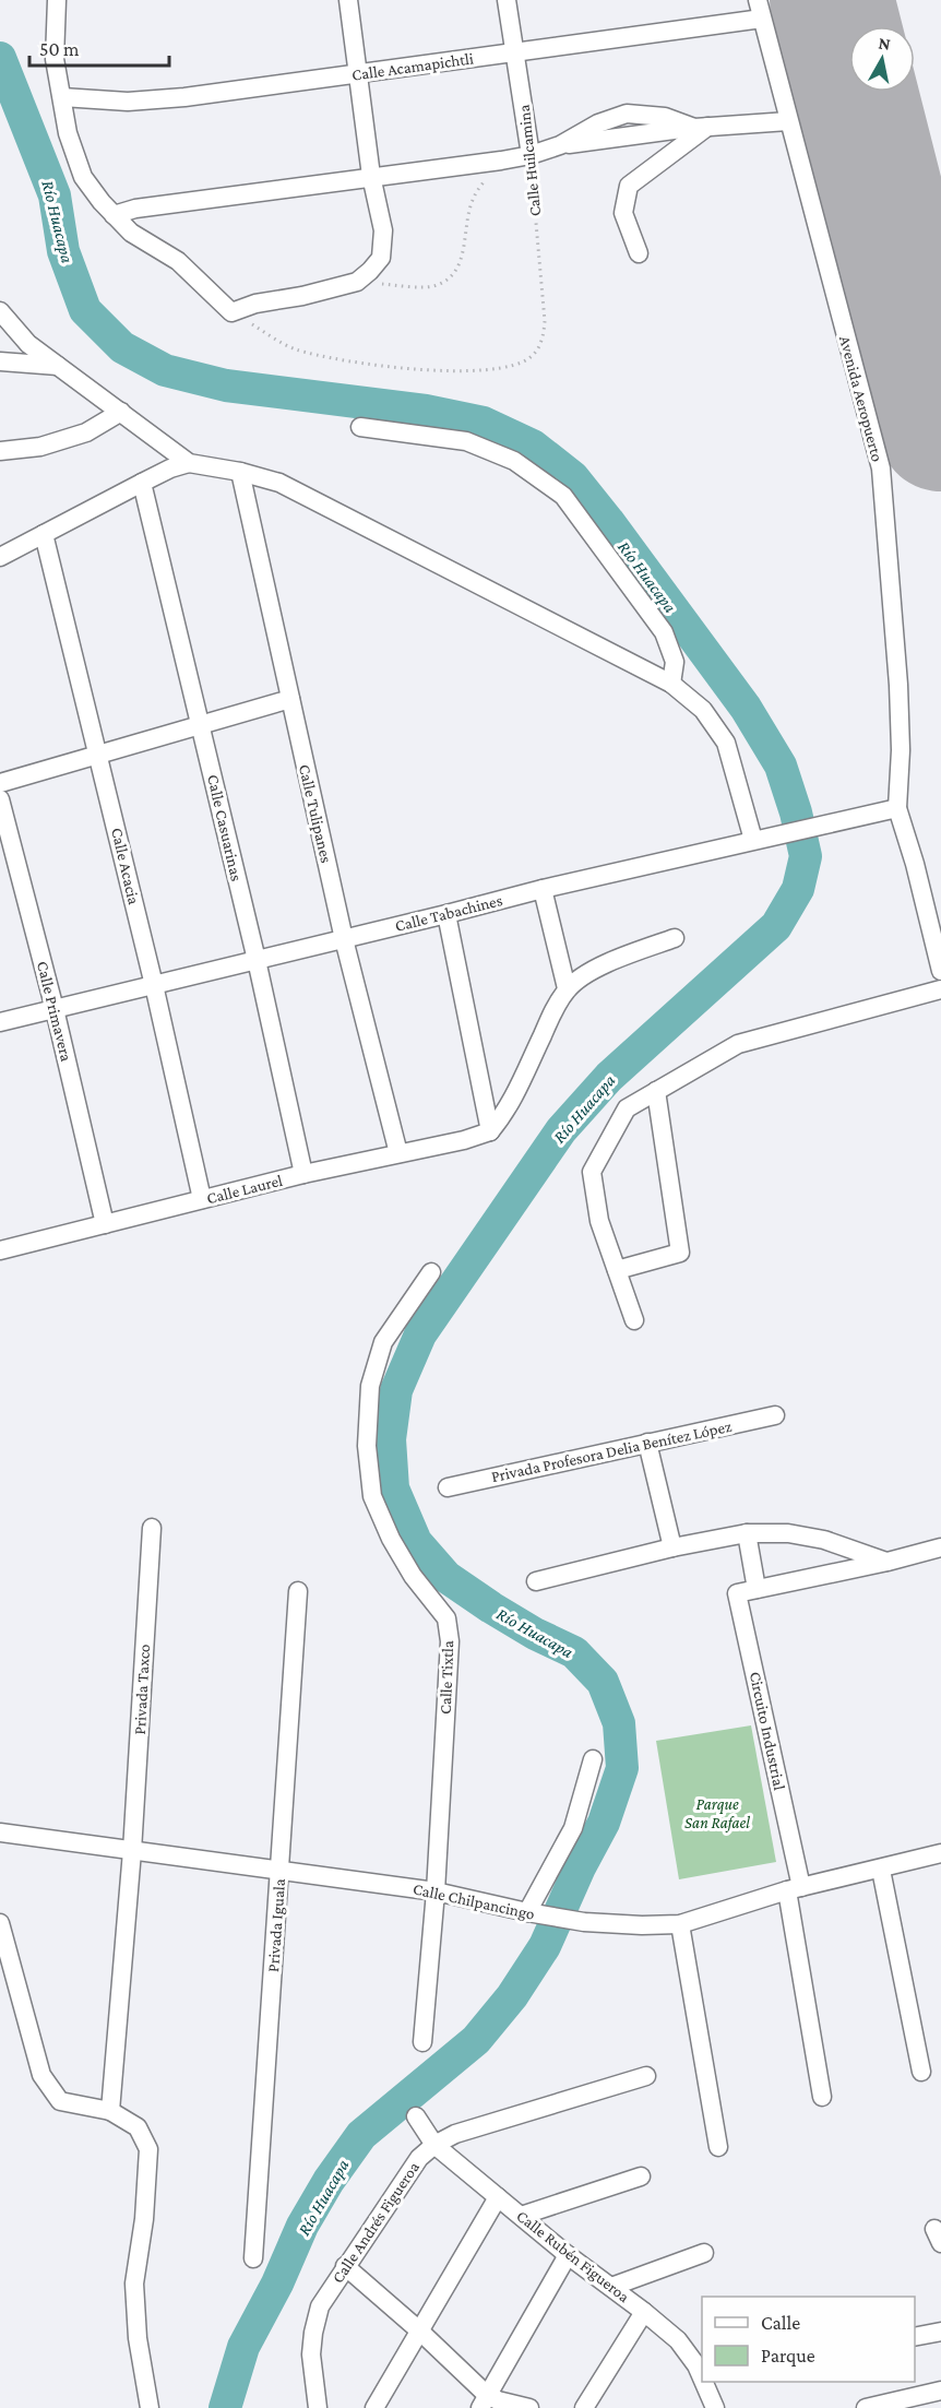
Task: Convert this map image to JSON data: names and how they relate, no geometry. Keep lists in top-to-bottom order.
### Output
{
  "streets": {
    "street": [
      "Calle Acamapichtli",
      "Calle Huilcamina",
      "Avenida Aeropuerto",
      "Calle Tulipanes",
      "Calle Casuarinas",
      "Calle Acacia",
      "Calle Tabachines",
      "Calle Primavera",
      "Calle Laurel",
      "Privada Profesora Delia Benítez López",
      "Calle Tixtla",
      "Privada Taxco",
      "Circuito Industrial",
      "Calle Chilpancingo",
      "Privada Iguala",
      "Calle Andrés Figueroa",
      "Calle Rubén Figueroa"
    ]
  },
  "crossings": [
    ["Calle Acamapichtli", "Calle Huilcamina"],
    ["Calle Acamapichtli", "Avenida Aeropuerto"],
    ["Avenida Aeropuerto", "Calle Tabachines"],
    ["Calle Tulipanes", "Calle Tabachines"],
    ["Calle Tulipanes", "Calle Laurel"],
    ["Calle Casuarinas", "Calle Tabachines"],
    ["Calle Casuarinas", "Calle Laurel"],
    ["Calle Acacia", "Calle Tabachines"],
    ["Calle Acacia", "Calle Laurel"],
    ["Calle Tabachines", "Calle Primavera"],
    ["Calle Primavera", "Calle Laurel"],
    ["Calle Tixtla", "Calle Chilpancingo"],
    ["Privada Taxco", "Calle Chilpancingo"],
    ["Circuito Industrial", "Calle Chilpancingo"],
    ["Calle Chilpancingo", "Privada Iguala"],
    ["Calle Andrés Figueroa", "Calle Rubén Figueroa"]
  ],
  "water": ["Río Huacapa"],
  "parks": ["Parque San Rafael"],
  "legend": ["Calle", "Parque"],
  "scale_bar": "50 m",
  "north": "top"
}
